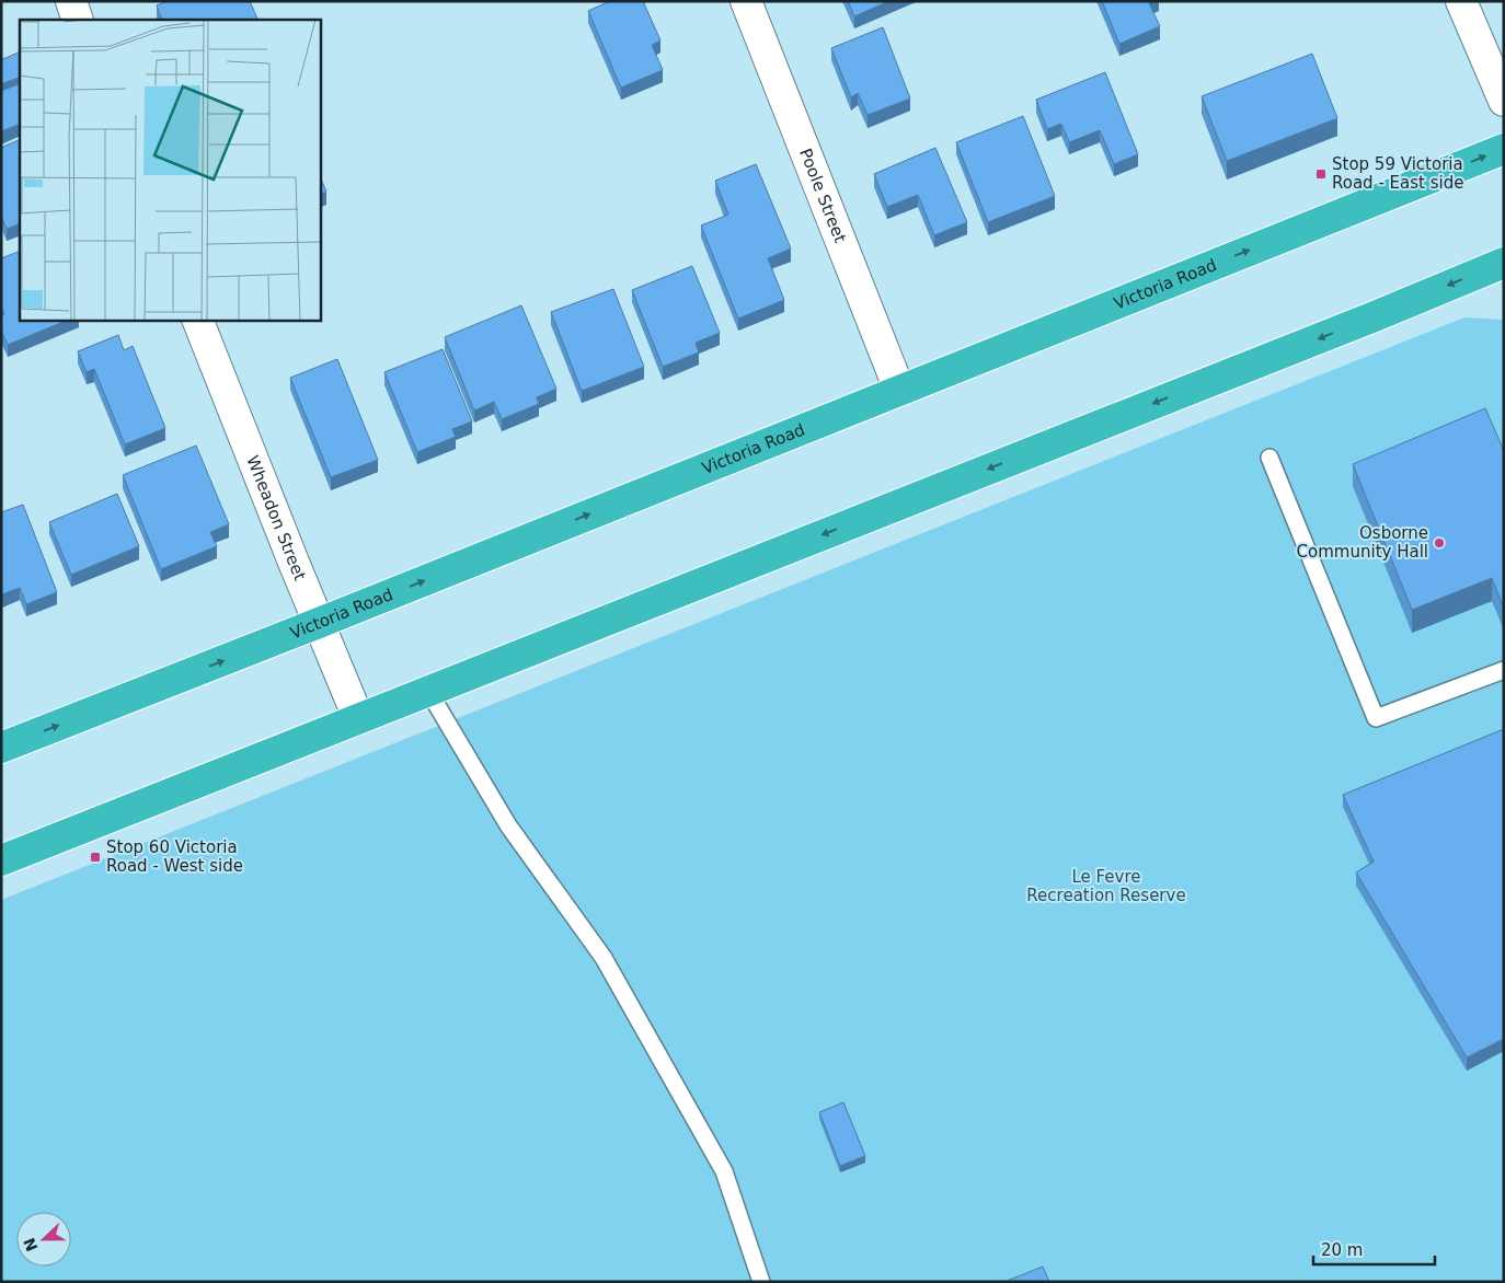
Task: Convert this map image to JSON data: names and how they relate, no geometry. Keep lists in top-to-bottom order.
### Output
{
  "streets": {
    "highway": ["Victoria Road"],
    "street": ["Poole Street", "Wheadon Street"]
  },
  "crossings": [
    ["Poole Street", "Victoria Road"],
    ["Victoria Road", "Wheadon Street"]
  ],
  "parks": ["Le Fevre Recreation Reserve"],
  "places": {
    "transit": ["Stop 59 Victoria Road - East side", "Stop 60 Victoria Road - West side"],
    "other": ["Osborne Community Hall"]
  },
  "scale_bar": "20 m",
  "north": "left"
}
